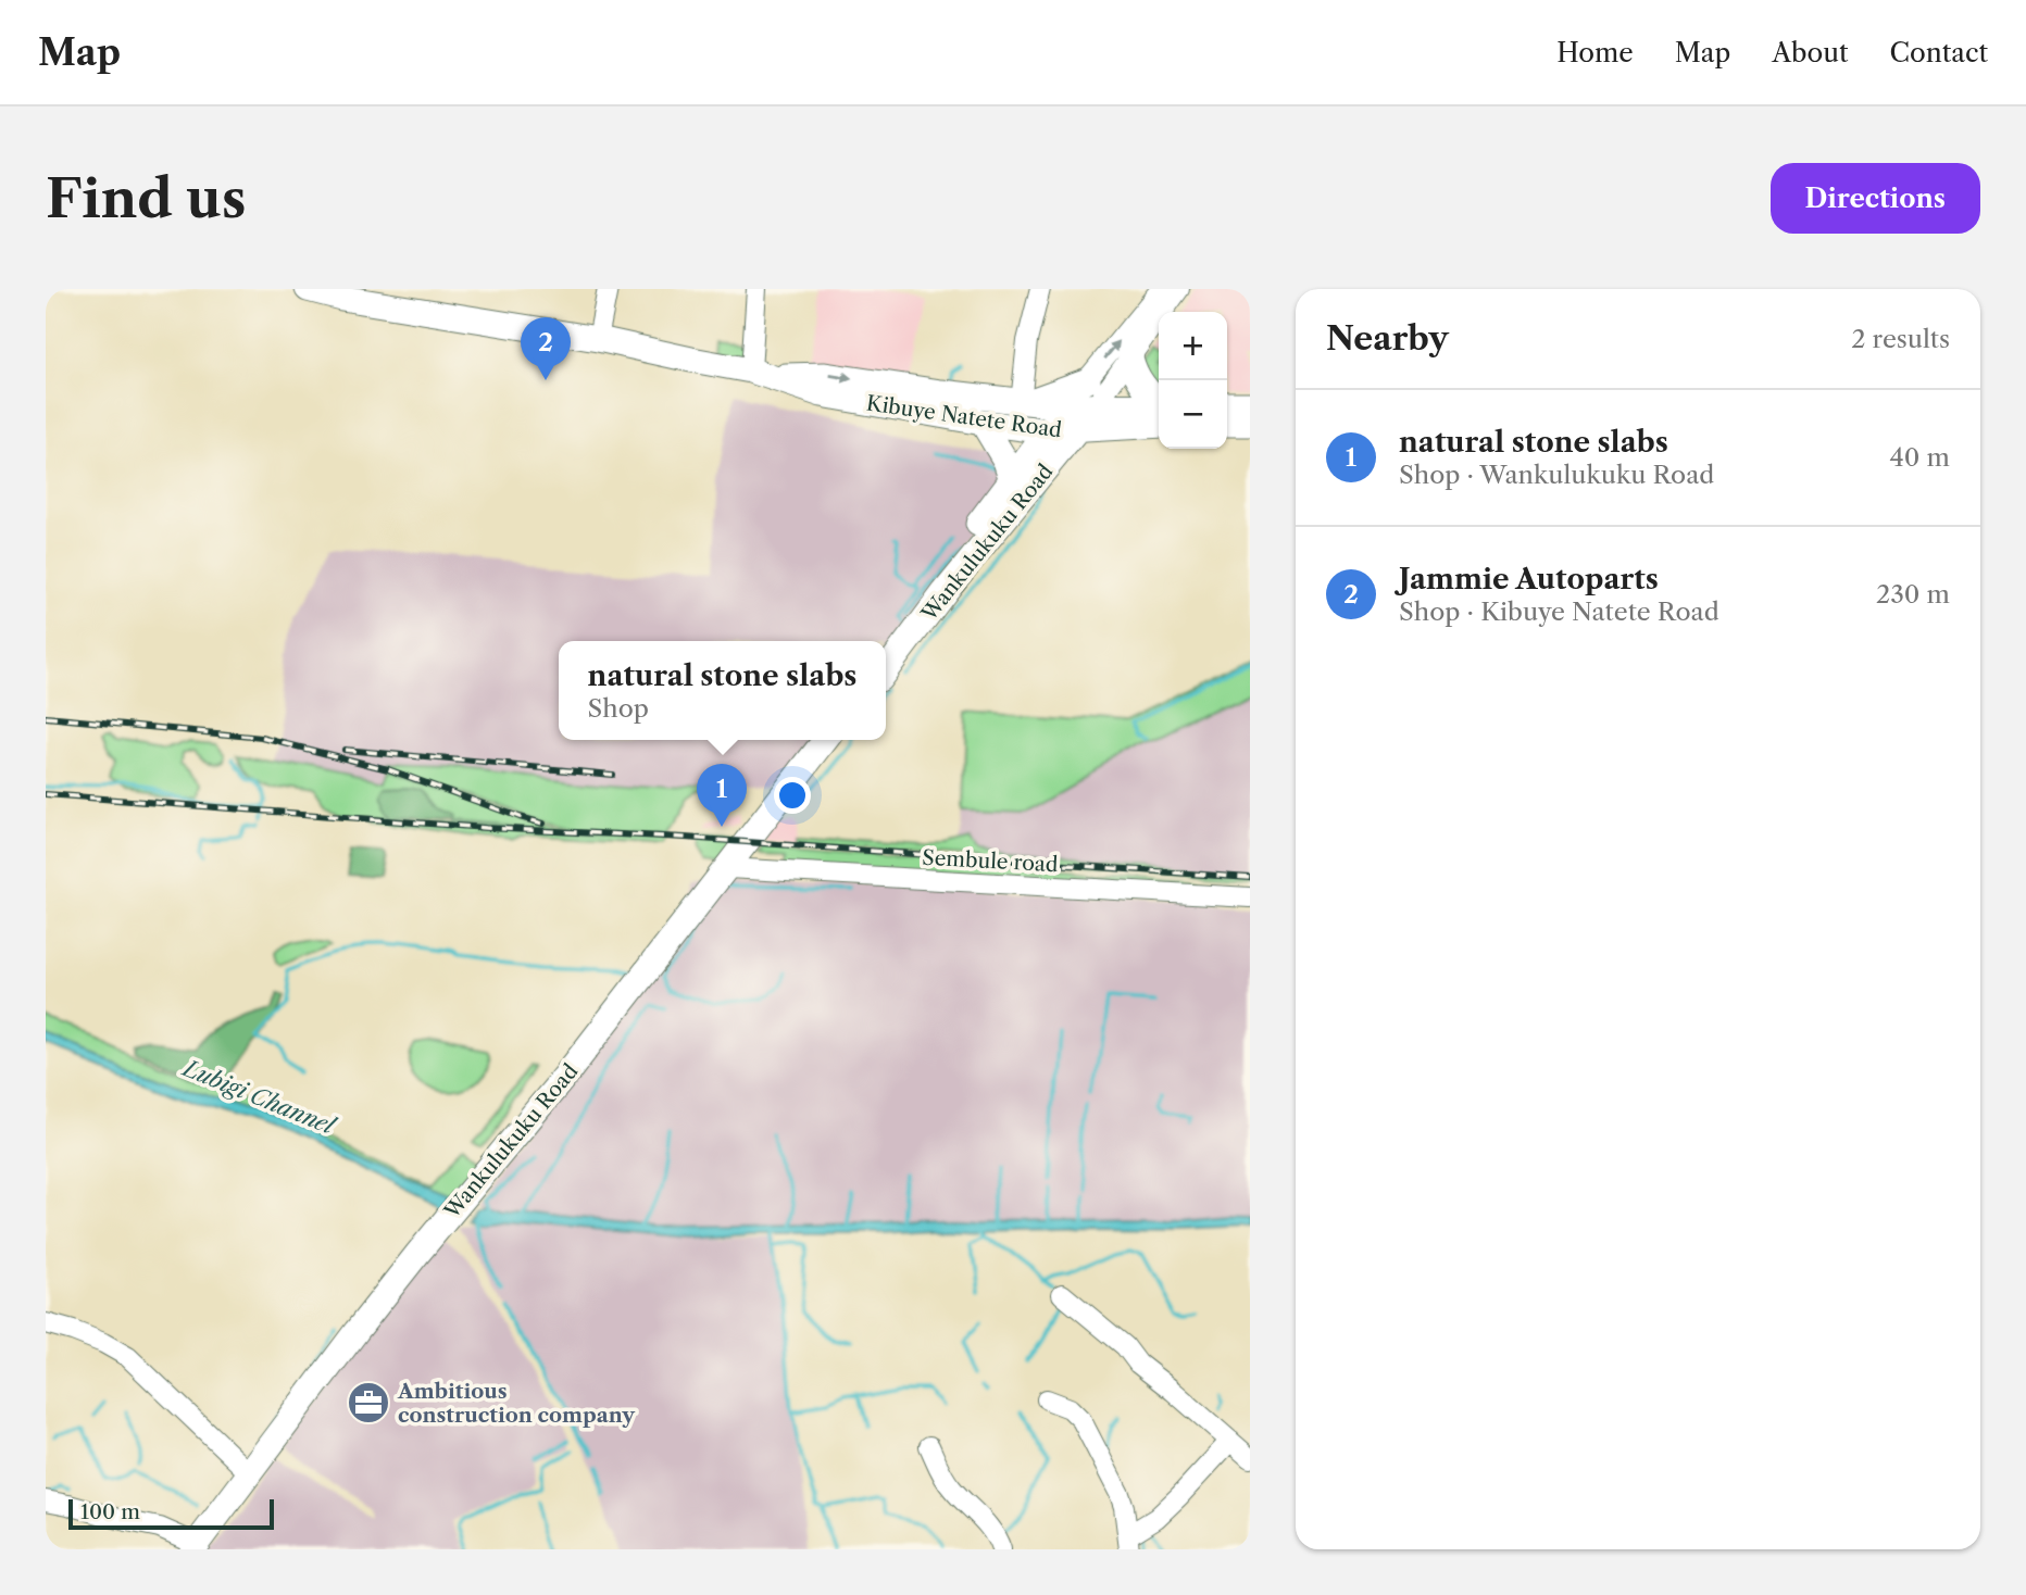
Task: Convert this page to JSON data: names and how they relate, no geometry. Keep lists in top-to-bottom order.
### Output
{
  "streets": {
    "main road": ["Kibuye Natete Road", "Wankulukuku Road"],
    "street": ["Sembule road"]
  },
  "crossings": [
    ["Kibuye Natete Road", "Wankulukuku Road"],
    ["Wankulukuku Road", "Sembule road"]
  ],
  "water": ["Lubigi Channel"],
  "places": {
    "office": ["Ambitious construction company"]
  },
  "scale_bar": "100 m",
  "page": {
    "header": "Map",
    "nav": [
      "Home",
      "Map",
      "About",
      "Contact"
    ],
    "buttons": "Directions",
    "title": "Find us",
    "heading": ["Nearby", "2 results"],
    "map_buttons": ["+", "−"],
    "pins": ["2", "1"],
    "list": [
      {
        "mark": "1",
        "name": "natural stone slabs",
        "note": "Shop · Wankulukuku Road",
        "value": "40 m"
      },
      {
        "mark": "2",
        "name": "Jammie Autoparts",
        "note": "Shop · Kibuye Natete Road",
        "value": "230 m"
      }
    ],
    "popup": ["natural stone slabs", "Shop"],
    "scale": "100 m"
  }
}
